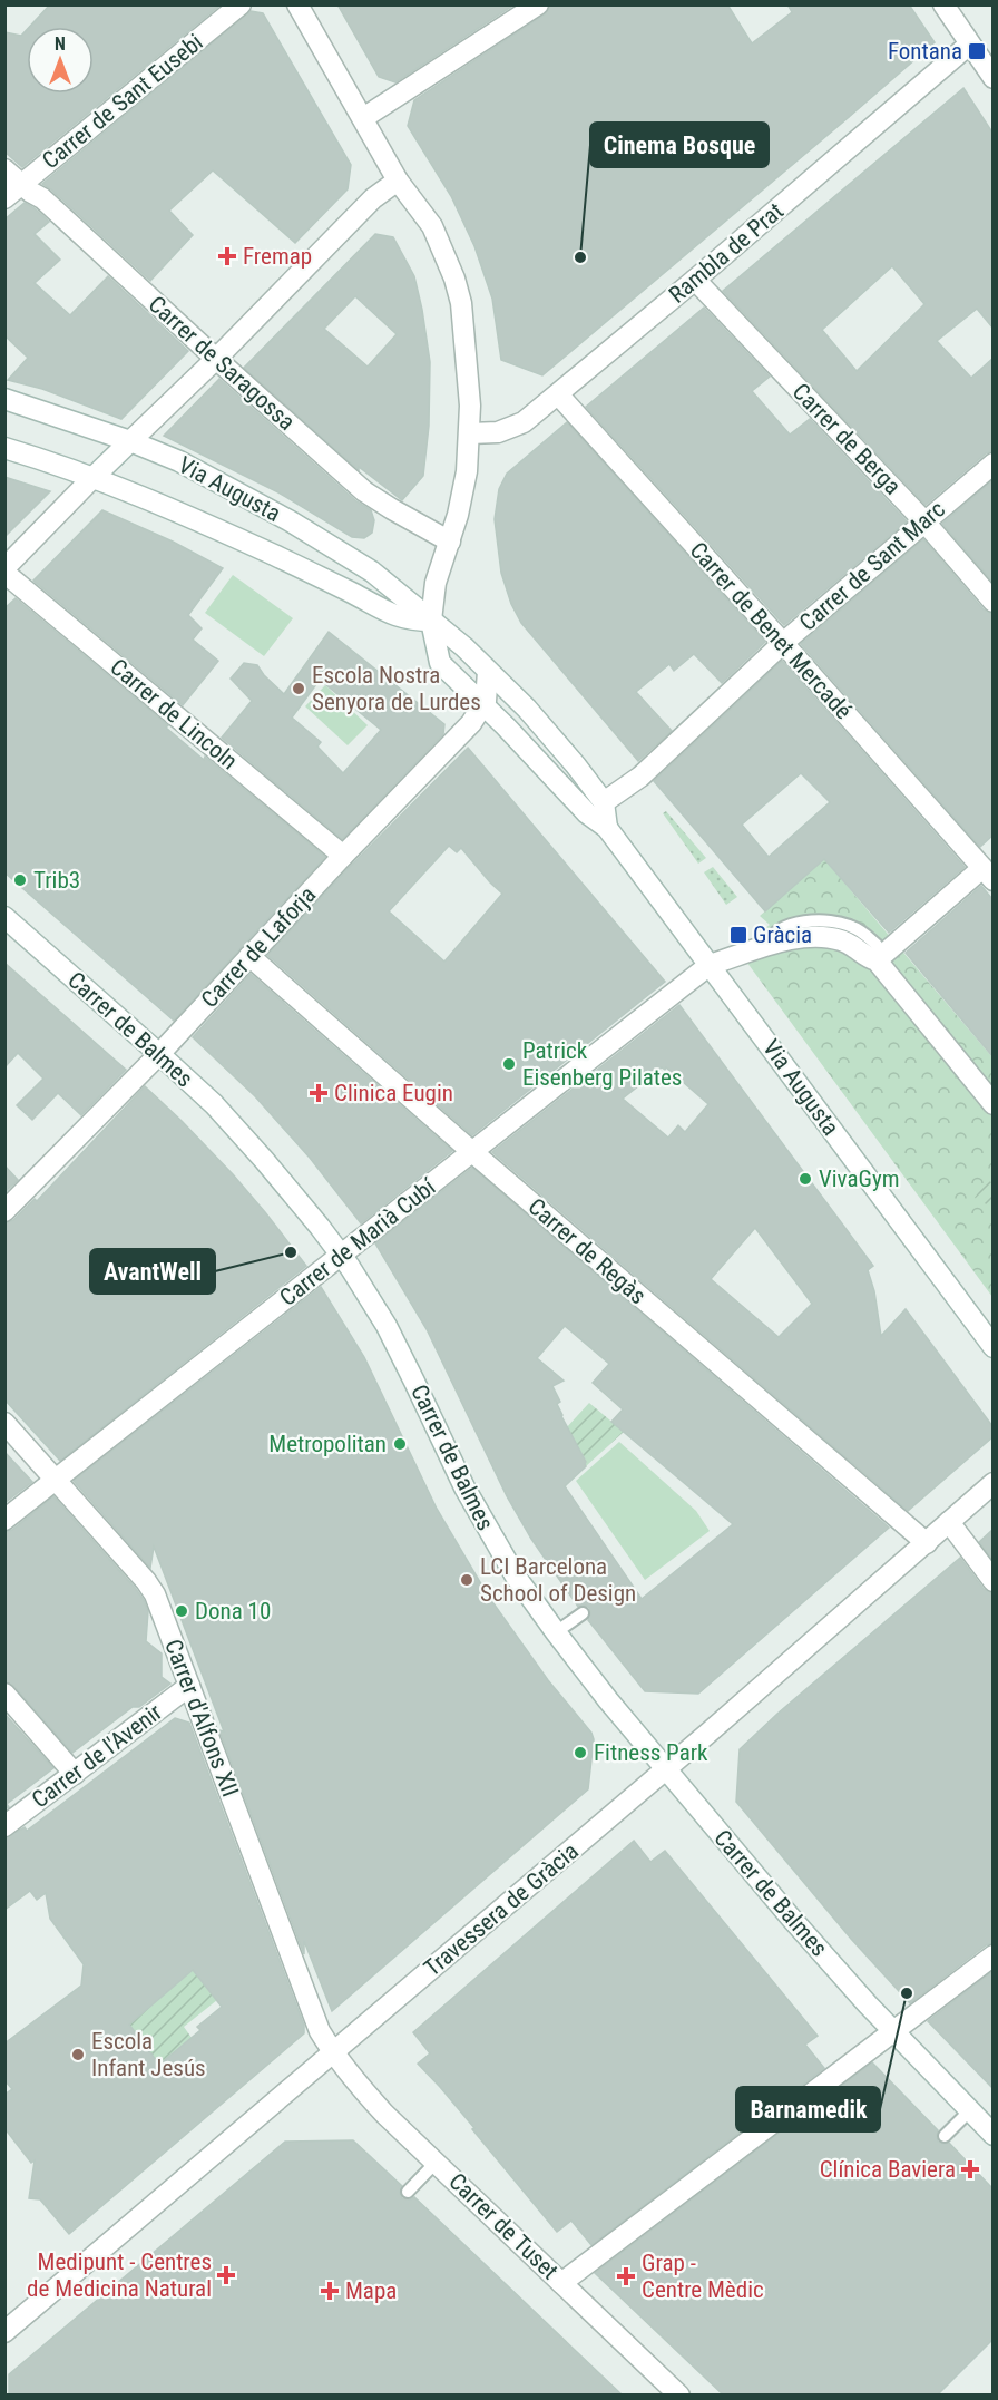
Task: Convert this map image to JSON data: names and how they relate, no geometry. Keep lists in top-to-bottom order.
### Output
{
  "streets": {
    "street": [
      "Carrer de Sant Eusebi",
      "Rambla de Prat",
      "Carrer de Saragossa",
      "Carrer de Berga",
      "Via Augusta",
      "Carrer de Sant Marc",
      "Carrer de Benet Mercadé",
      "Carrer de Lincoln",
      "Carrer de Laforja",
      "Carrer de Balmes",
      "Carrer de Marià Cubí",
      "Carrer de Regàs",
      "Carrer d'Alfons XII",
      "Carrer de l'Avenir",
      "Travessera de Gràcia",
      "Carrer de Tuset"
    ]
  },
  "crossings": [
    ["Carrer de Sant Eusebi", "Carrer de Saragossa"],
    ["Rambla de Prat", "Carrer de Berga"],
    ["Rambla de Prat", "Carrer de Benet Mercadé"],
    ["Carrer de Berga", "Carrer de Sant Marc"],
    ["Via Augusta", "Carrer de Sant Marc"],
    ["Via Augusta", "Carrer de Laforja"],
    ["Via Augusta", "Carrer de Marià Cubí"],
    ["Carrer de Sant Marc", "Carrer de Benet Mercadé"],
    ["Carrer de Lincoln", "Carrer de Laforja"],
    ["Carrer de Laforja", "Carrer de Balmes"],
    ["Carrer de Laforja", "Carrer de Regàs"],
    ["Carrer de Balmes", "Carrer de Marià Cubí"],
    ["Carrer de Balmes", "Travessera de Gràcia"],
    ["Carrer de Marià Cubí", "Carrer de Regàs"],
    ["Carrer de Marià Cubí", "Carrer d'Alfons XII"],
    ["Carrer de Regàs", "Travessera de Gràcia"],
    ["Carrer d'Alfons XII", "Carrer de l'Avenir"],
    ["Carrer d'Alfons XII", "Travessera de Gràcia"],
    ["Carrer d'Alfons XII", "Carrer de Tuset"],
    ["Travessera de Gràcia", "Carrer de Tuset"]
  ],
  "places": {
    "transit": ["Fontana", "Gràcia"],
    "health": [
      "Fremap",
      "Clinica Eugin",
      "Clínica Baviera",
      "Medipunt - Centres de Medicina Natural",
      "Grap - Centre Mèdic",
      "Mapa"
    ],
    "other": [
      "Cinema Bosque",
      "Escola Nostra Senyora de Lurdes",
      "Trib3",
      "Patrick Eisenberg Pilates",
      "VivaGym",
      "AvantWell",
      "Metropolitan",
      "LCI Barcelona School of Design",
      "Dona 10",
      "Fitness Park",
      "Barnamedik",
      "Escola Infant Jesús"
    ]
  },
  "north": "top"
}
